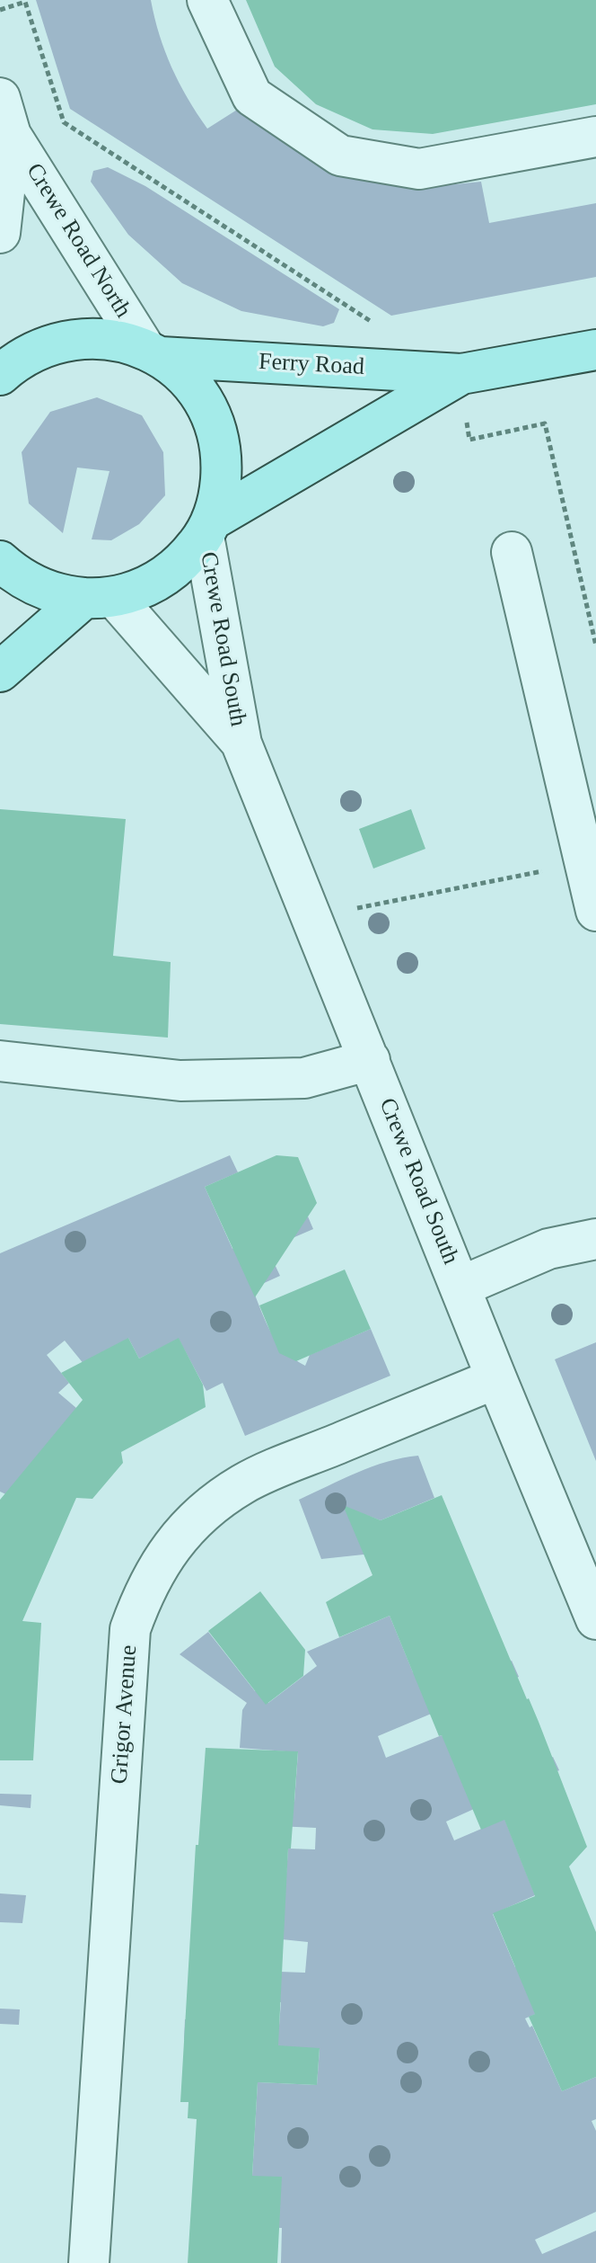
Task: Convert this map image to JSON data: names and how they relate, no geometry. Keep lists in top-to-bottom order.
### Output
{
  "streets": {
    "main road": ["Ferry Road"],
    "street": ["Crewe Road North", "Crewe Road South", "Grigor Avenue"]
  },
  "crossings": [
    ["Crewe Road North", "Ferry Road"],
    ["Ferry Road", "Crewe Road South"],
    ["Crewe Road South", "Grigor Avenue"]
  ]
}
